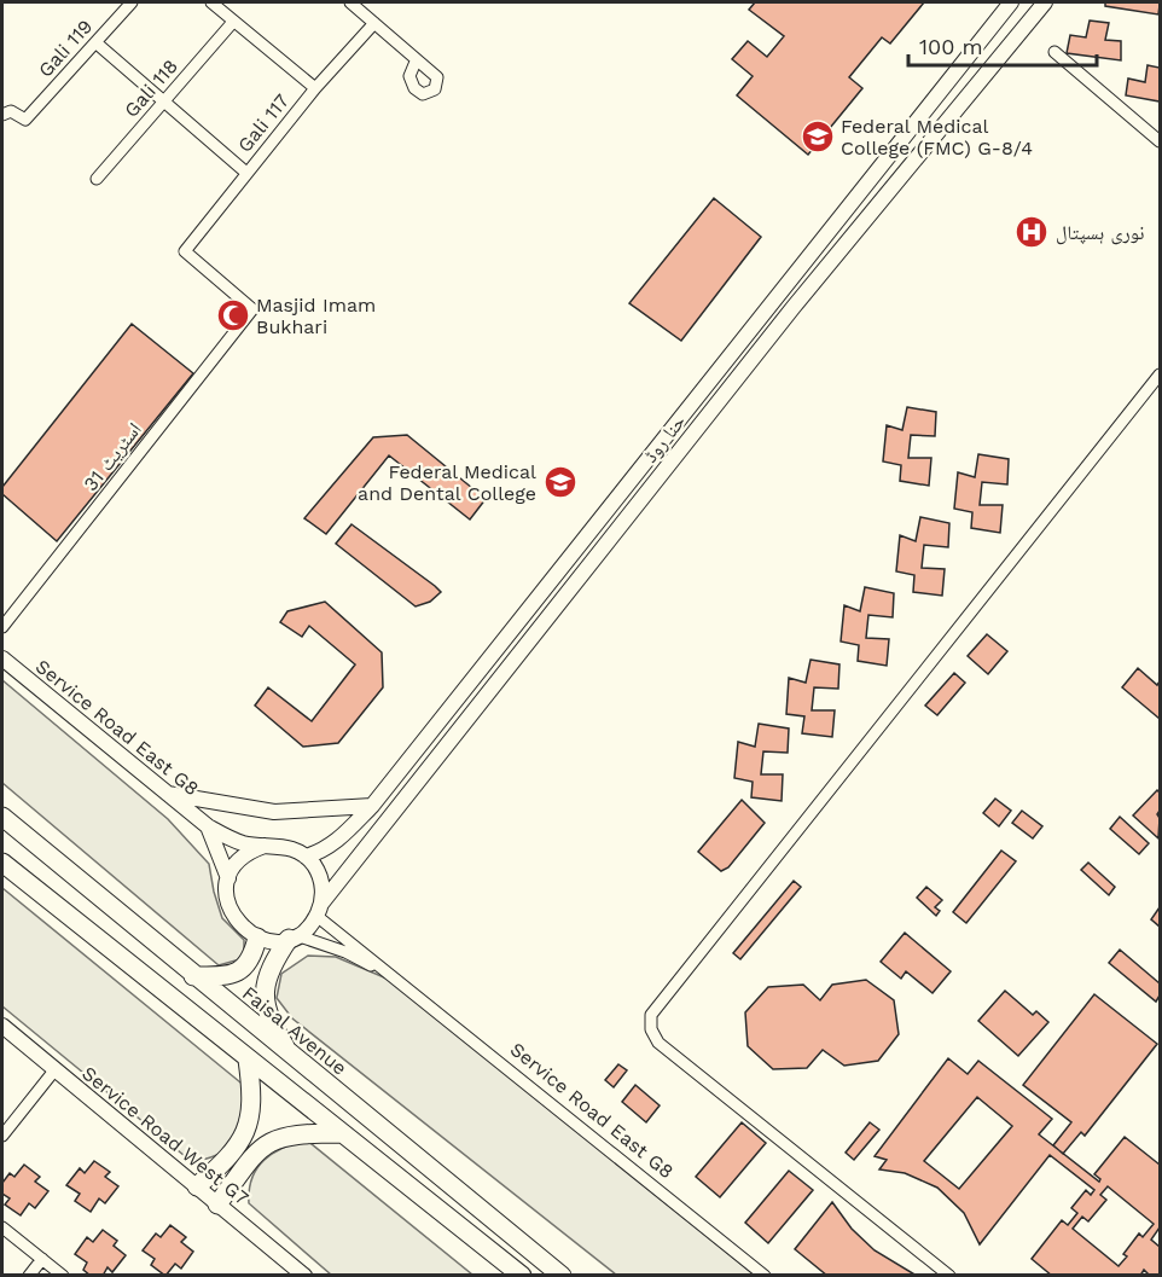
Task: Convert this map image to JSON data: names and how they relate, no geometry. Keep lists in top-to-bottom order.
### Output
{
  "streets": {
    "main road": ["Faisal Avenue"],
    "street": [
      "Gali 119",
      "Gali 118",
      "Gali 117",
      "حنا روڈ",
      "اسٹریٹ 31",
      "Service Road East G8",
      "Service Road West G7"
    ]
  },
  "crossings": [
    ["Gali 117", "اسٹریٹ 31"],
    ["حنا روڈ", "Service Road East G8"]
  ],
  "places": {
    "school or university": ["Federal Medical College (FMC) G-8/4", "Federal Medical and Dental College"],
    "hospital": ["نوری ہسپتال"],
    "mosque": ["Masjid Imam Bukhari"]
  },
  "scale_bar": "100 m"
}
